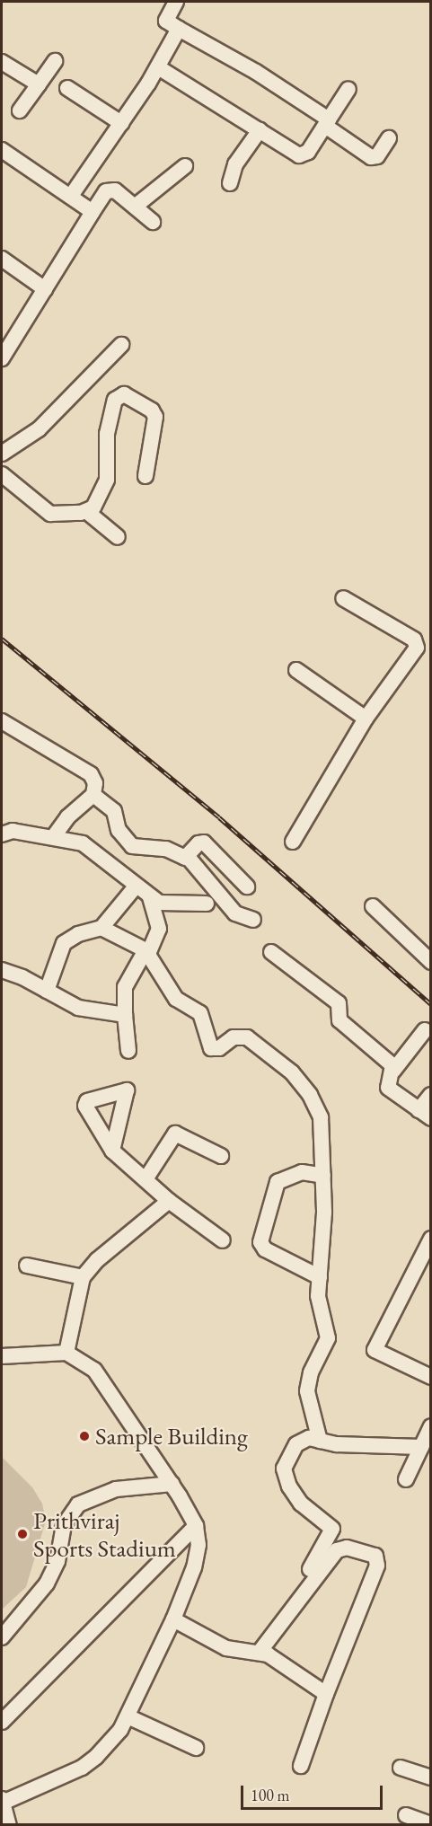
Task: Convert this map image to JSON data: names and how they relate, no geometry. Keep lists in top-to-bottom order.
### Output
{
  "places": ["Sample Building", "Prithviraj Sports Stadium"],
  "scale_bar": "100 m"
}
